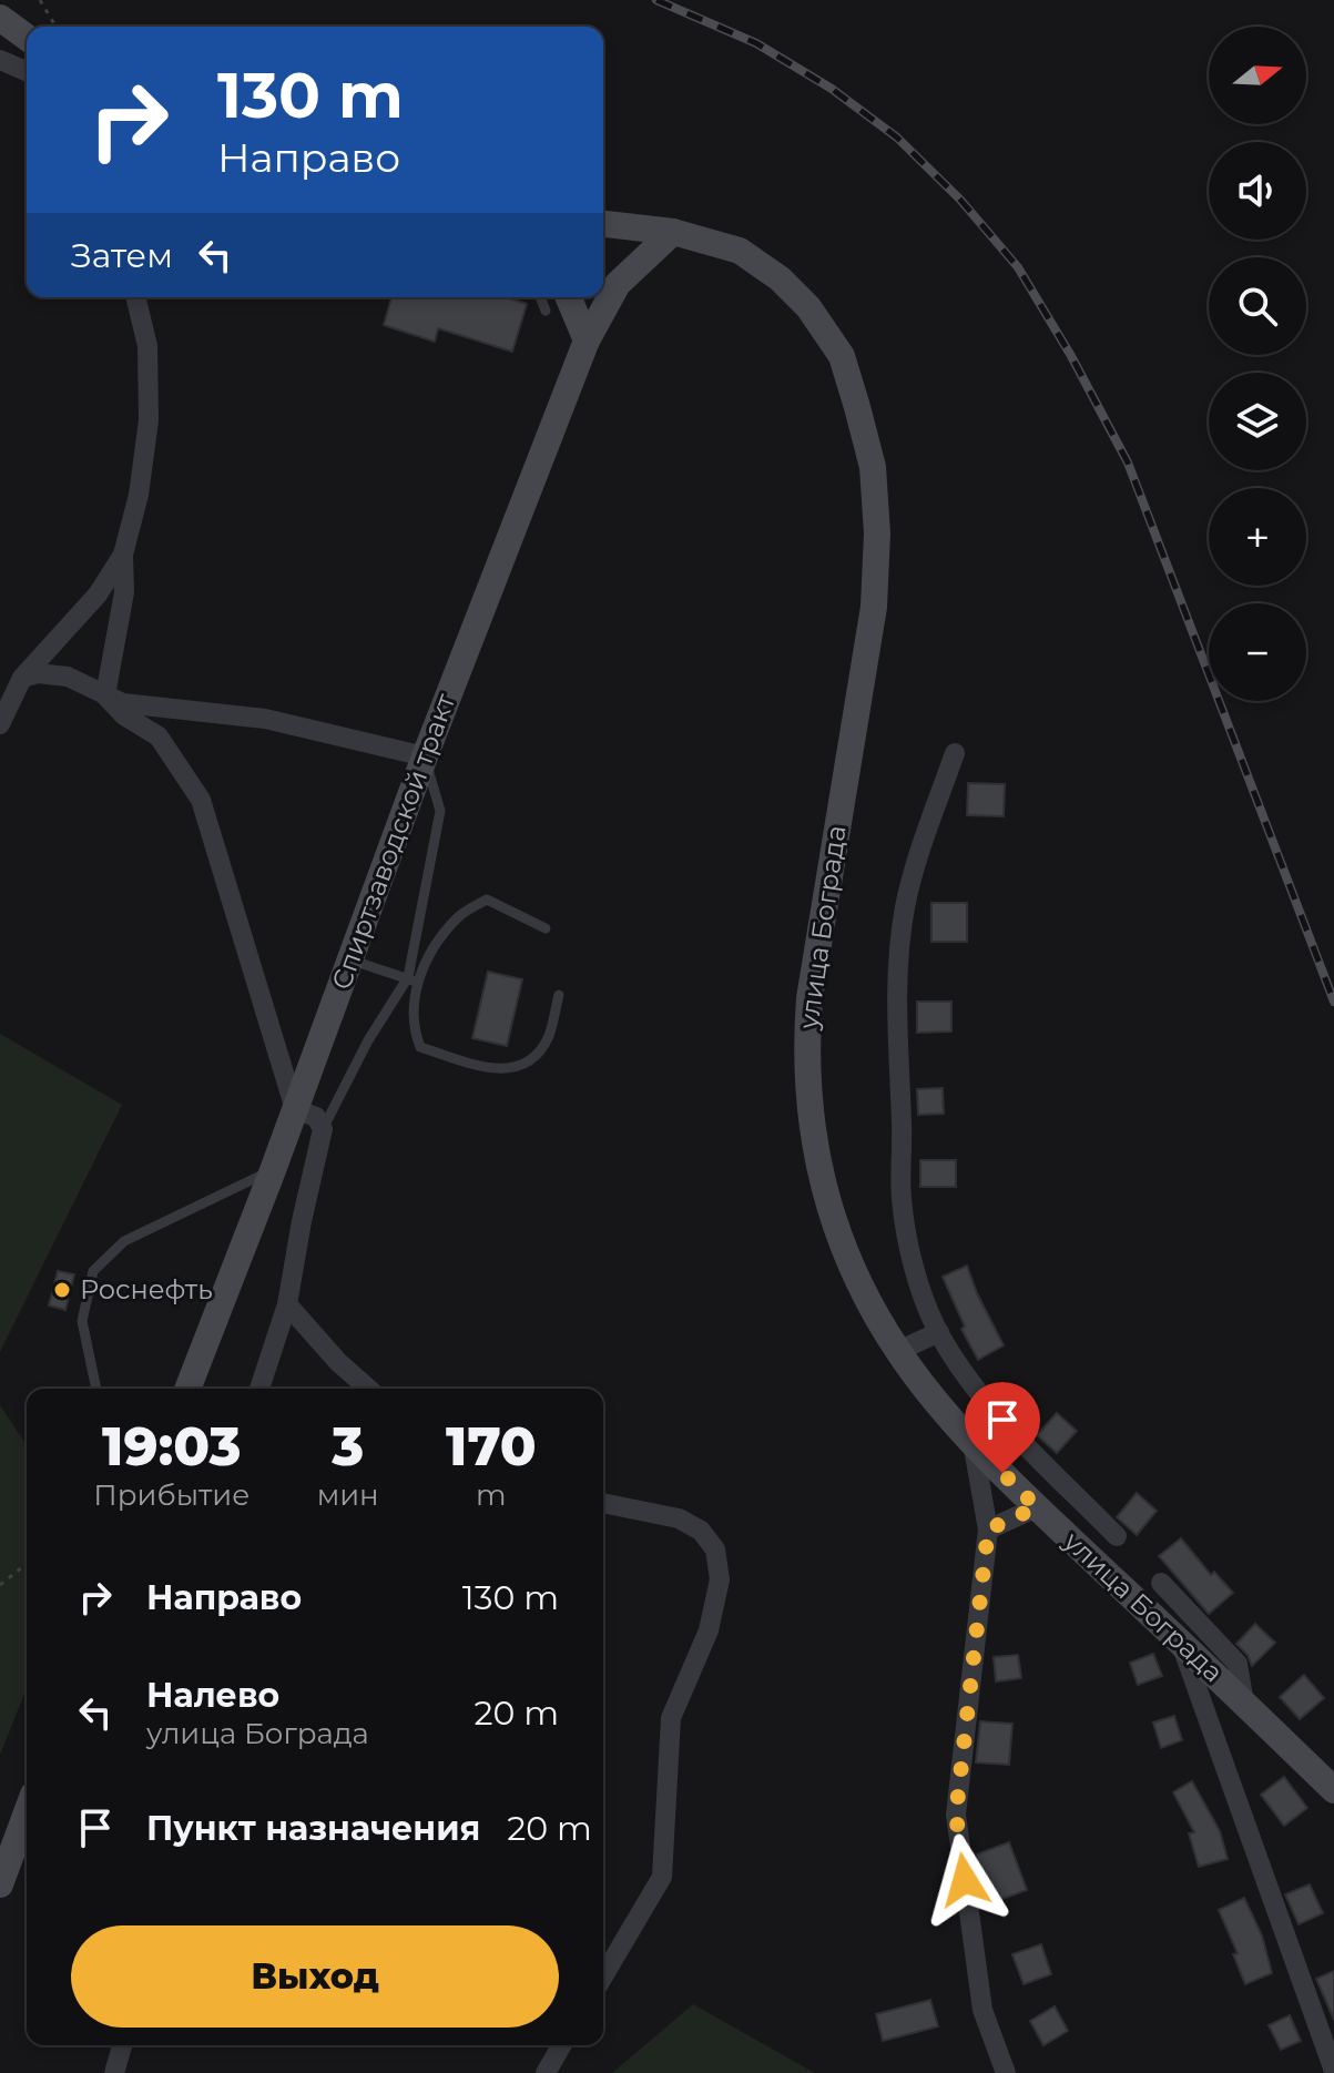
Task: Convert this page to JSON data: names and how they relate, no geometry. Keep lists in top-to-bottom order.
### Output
{
  "streets": {
    "main road": ["Спиртзаводской тракт", "улица Бограда"]
  },
  "crossings": [
    ["Спиртзаводской тракт", "улица Бограда"]
  ],
  "places": ["Роснефть"],
  "north": "right",
  "page": {
    "map_buttons": ["+", "−"],
    "turn": ["130 m", "Направо"],
    "then": "Затем",
    "eta": [
      "19:03",
      "Прибытие",
      "3",
      "мин",
      "170",
      "m"
    ],
    "list": [
      {
        "name": "Направо",
        "value": "130 m"
      },
      {
        "name": "Налево",
        "note": "улица Бограда",
        "value": "20 m"
      },
      {
        "name": "Пункт назначения",
        "value": "20 m"
      }
    ],
    "buttons": "Выход"
  }
}
